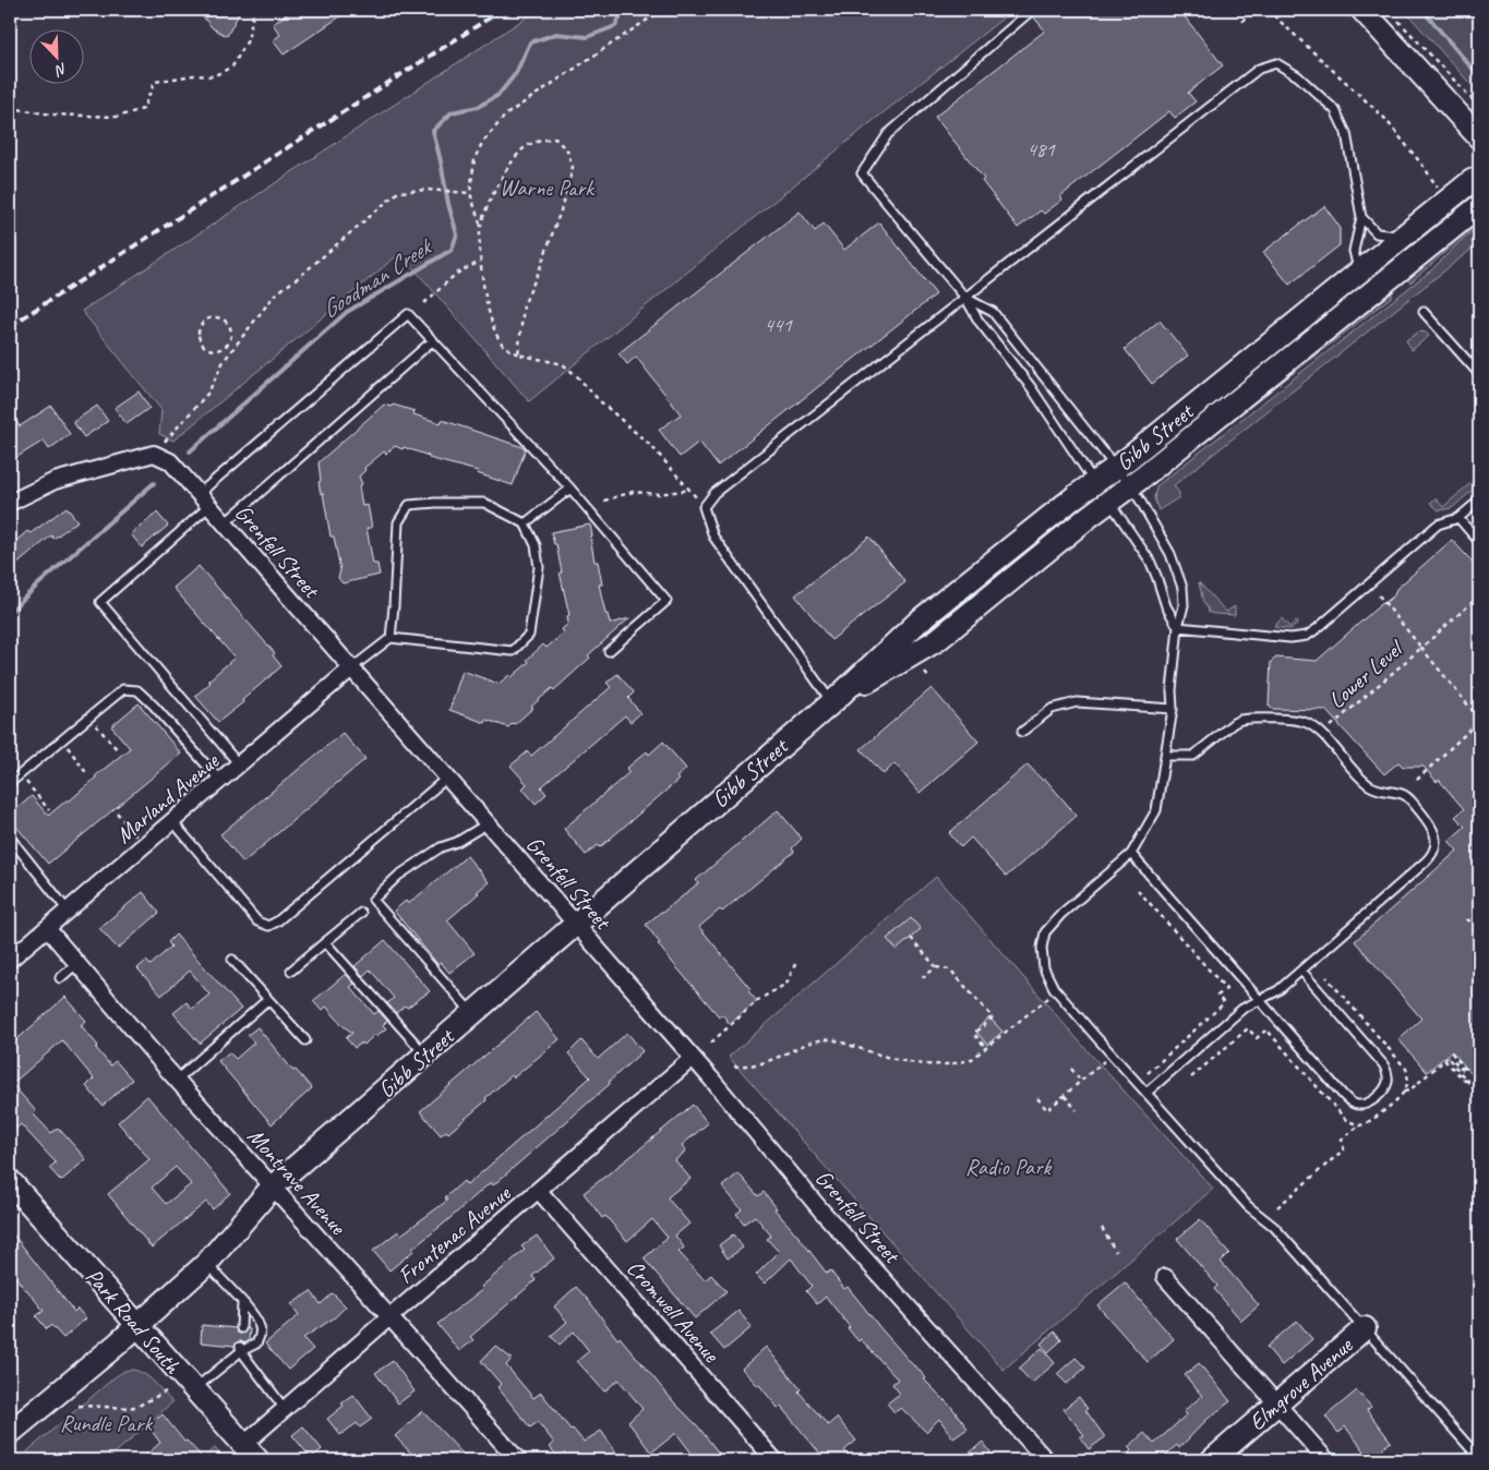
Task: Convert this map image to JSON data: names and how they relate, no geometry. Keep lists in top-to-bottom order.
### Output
{
  "streets": {
    "main road": ["Gibb Street", "Park Road South", "Elmgrove Avenue"],
    "street": [
      "Grenfell Street",
      "Marland Avenue",
      "Montrave Avenue",
      "Frontenac Avenue",
      "Cromwell Avenue"
    ],
    "path": ["Lower Level"]
  },
  "crossings": [
    ["Gibb Street", "Grenfell Street"],
    ["Gibb Street", "Montrave Avenue"],
    ["Gibb Street", "Park Road South"],
    ["Grenfell Street", "Marland Avenue"],
    ["Grenfell Street", "Frontenac Avenue"],
    ["Marland Avenue", "Montrave Avenue"],
    ["Montrave Avenue", "Frontenac Avenue"],
    ["Frontenac Avenue", "Cromwell Avenue"],
    ["Frontenac Avenue", "Park Road South"]
  ],
  "water": ["Goodman Creek"],
  "parks": ["Warne Park", "Radio Park", "Rundle Park"],
  "house_numbers": ["481", "441"],
  "north": "bottom right"
}
